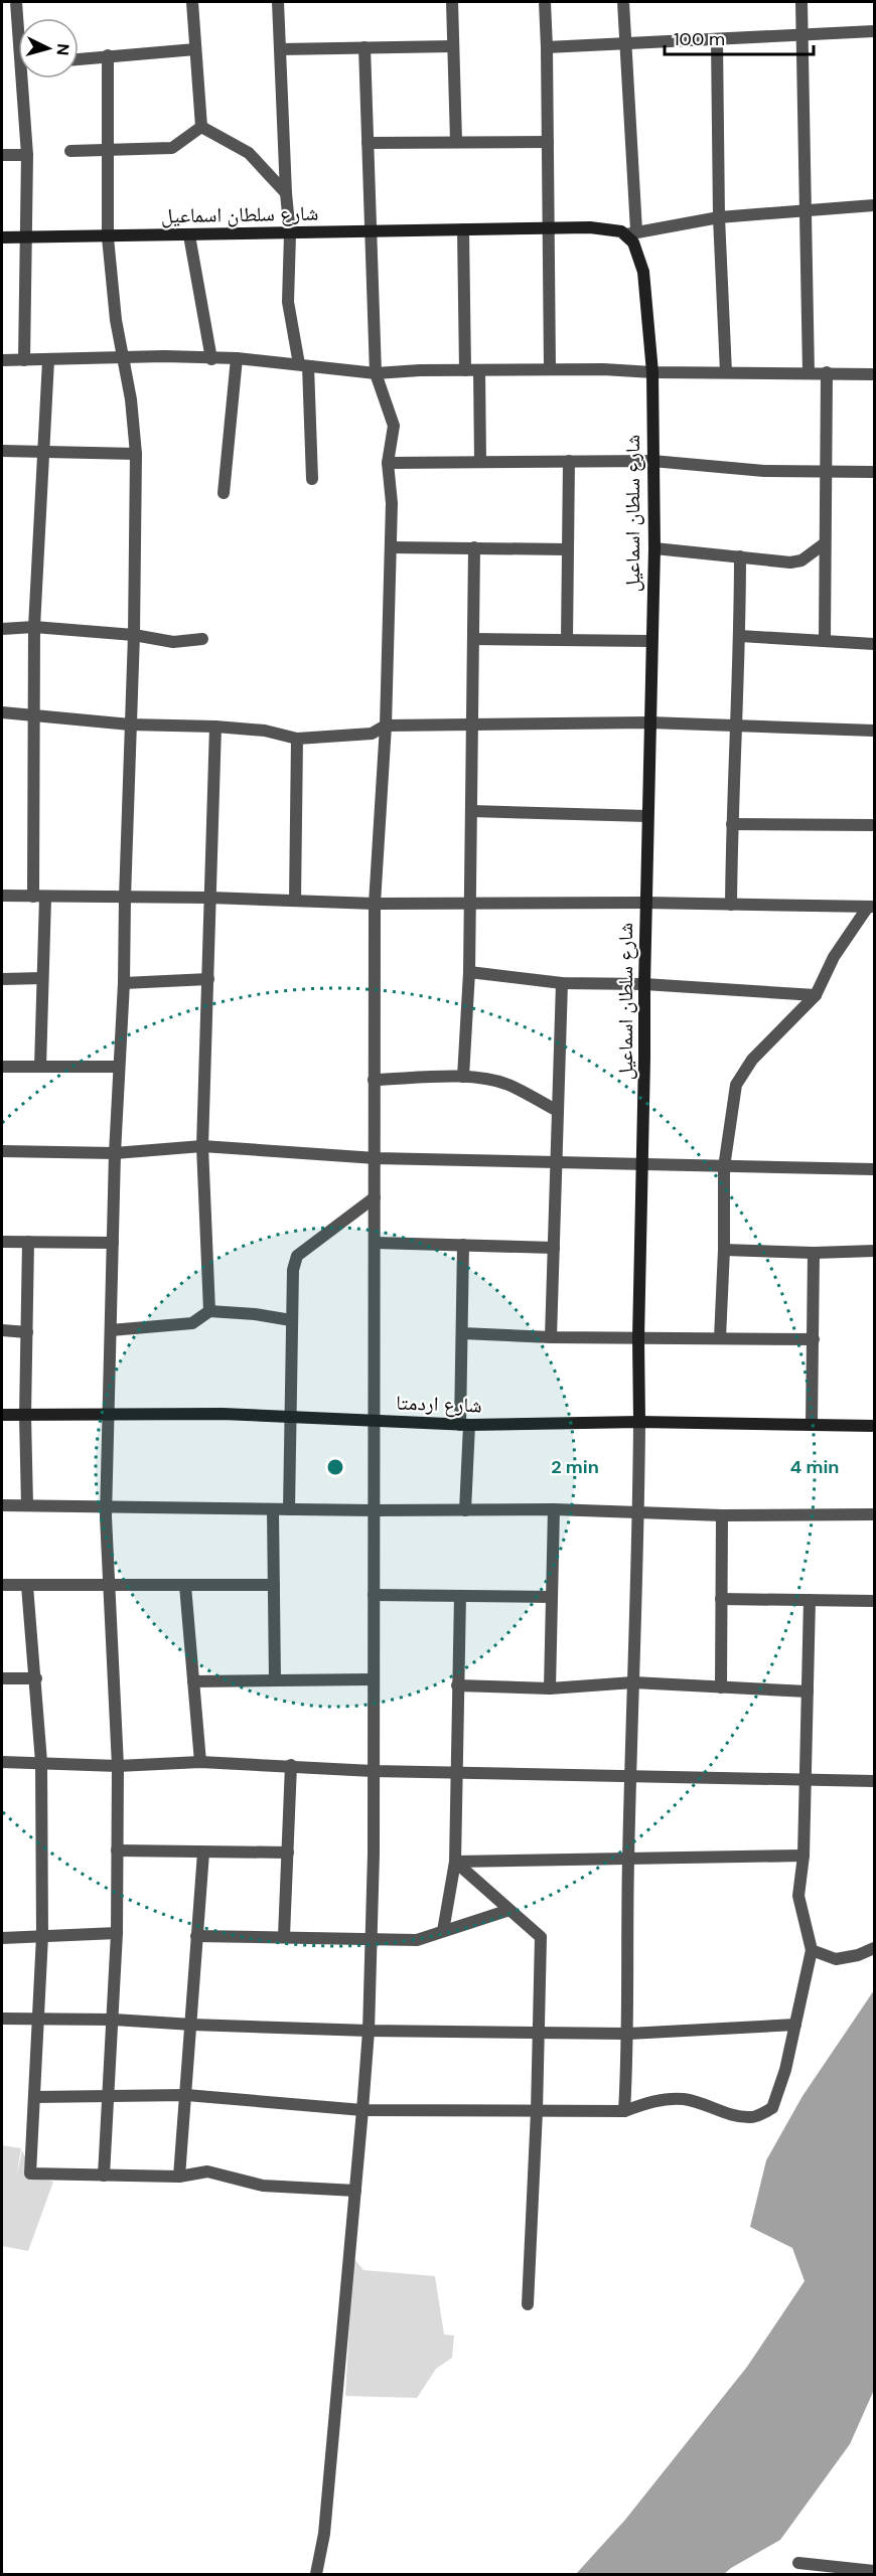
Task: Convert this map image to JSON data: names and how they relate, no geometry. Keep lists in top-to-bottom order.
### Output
{
  "streets": {
    "street": ["شارع سلطان اسماعيل", "شارع اردمتا"]
  },
  "crossings": [
    ["شارع سلطان اسماعيل", "شارع اردمتا"]
  ],
  "scale_bar": "100 m",
  "north": "right",
  "rings": ["2 min", "4 min"]
}
